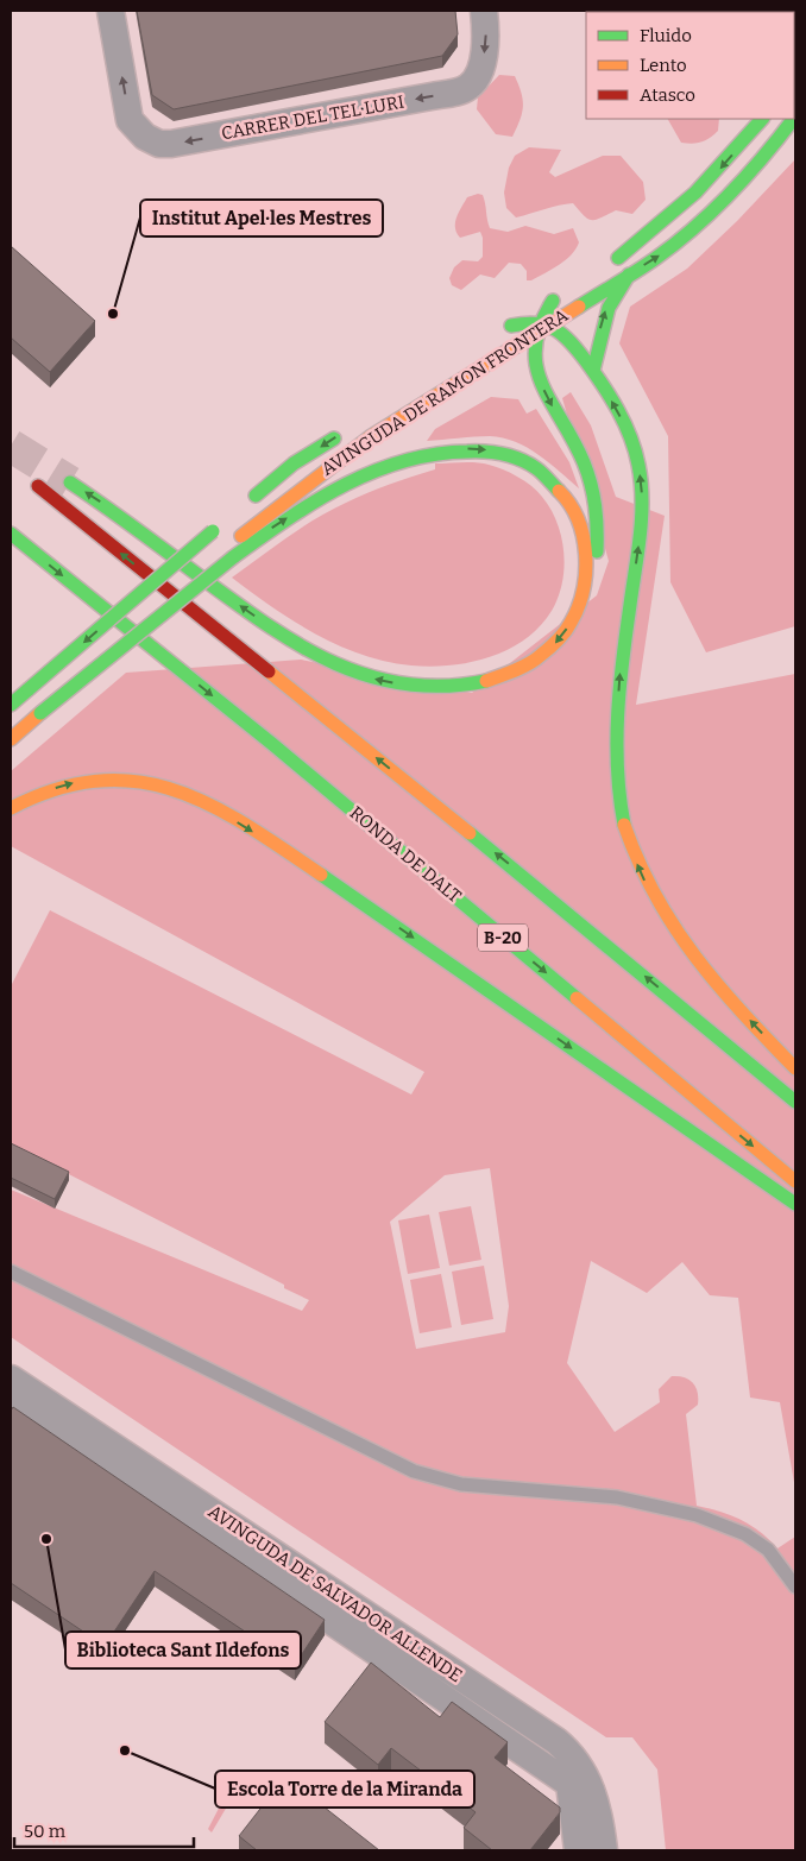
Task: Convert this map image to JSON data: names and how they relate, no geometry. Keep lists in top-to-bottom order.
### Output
{
  "streets": {
    "main road": ["AVINGUDA DE RAMON FRONTERA", "RONDA DE DALT", "B-20"],
    "street": ["CARRER DEL TEL·LURI", "AVINGUDA DE SALVADOR ALLENDE"]
  },
  "places": ["Institut Apel·les Mestres", "Biblioteca Sant Ildefons", "Escola Torre de la Miranda"],
  "legend": ["Fluido", "Lento", "Atasco"],
  "scale_bar": "50 m"
}
